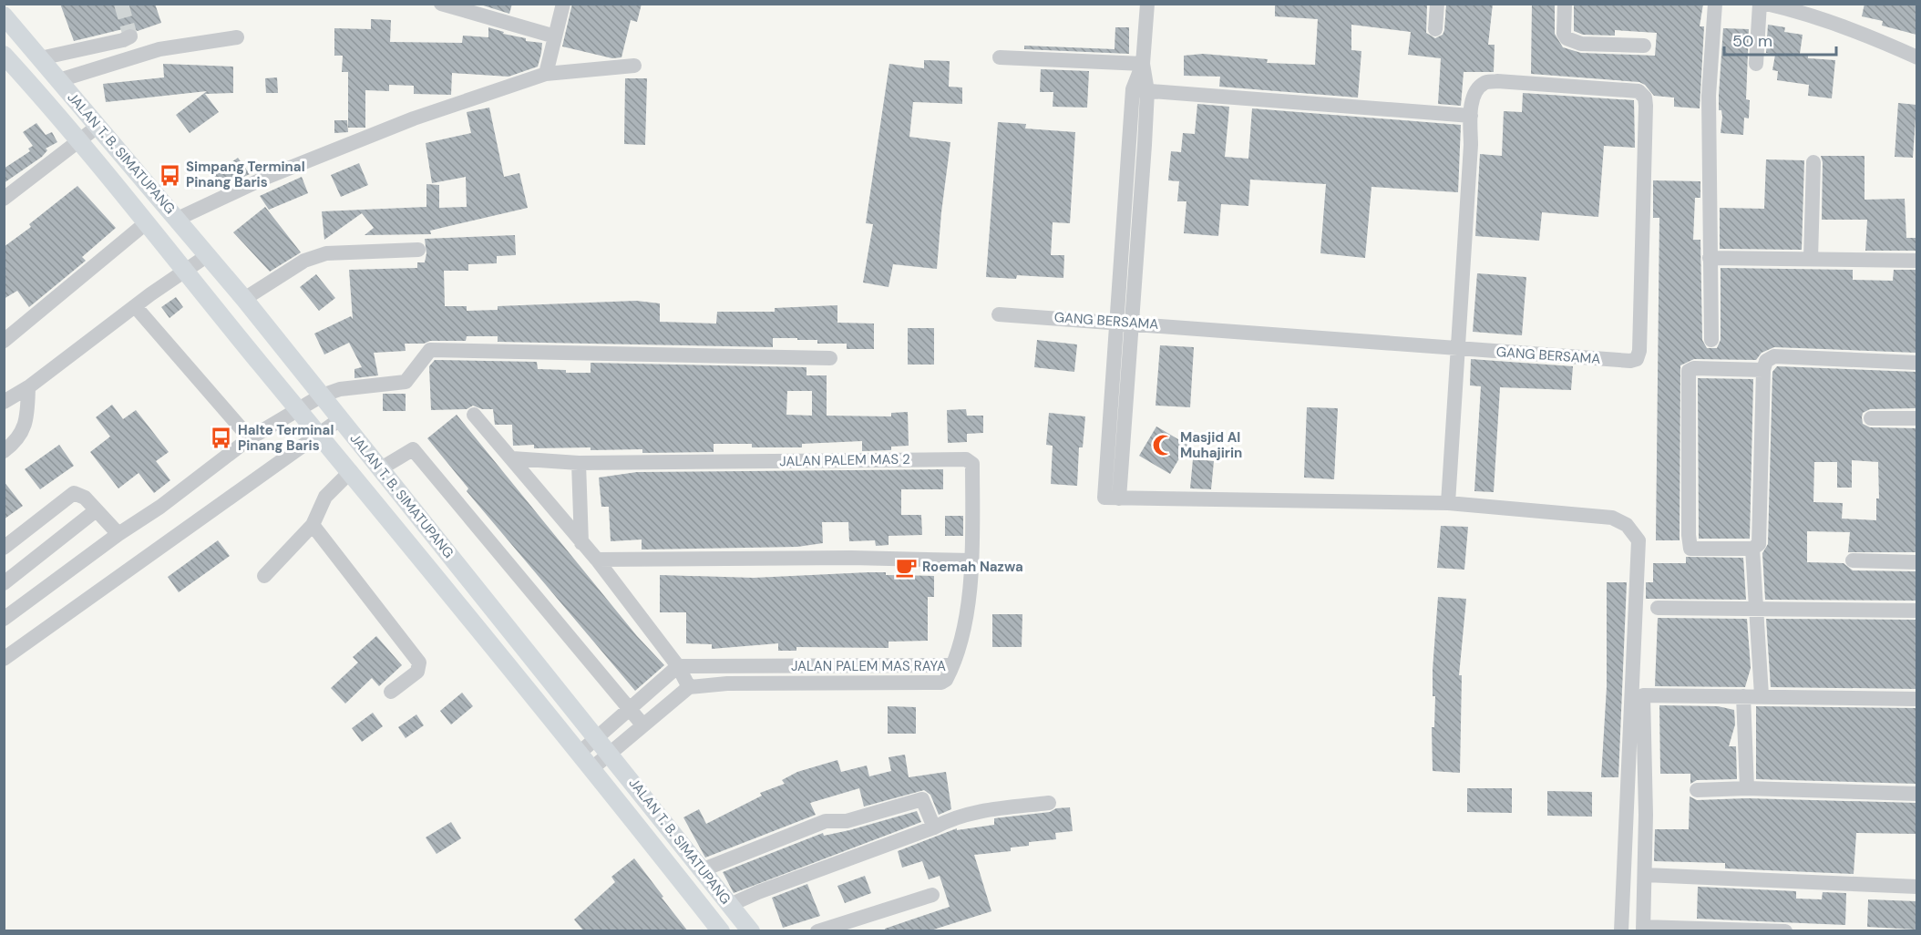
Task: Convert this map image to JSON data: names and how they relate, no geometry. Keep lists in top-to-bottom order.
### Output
{
  "streets": {
    "main road": ["JALAN T. B. SIMATUPANG"],
    "street": ["GANG BERSAMA", "JALAN PALEM MAS 2", "JALAN PALEM MAS RAYA"]
  },
  "crossings": [
    ["JALAN PALEM MAS 2", "JALAN PALEM MAS RAYA"]
  ],
  "places": {
    "bus stop": ["Simpang Terminal Pinang Baris", "Halte Terminal Pinang Baris"],
    "mosque": ["Masjid Al Muhajirin"],
    "cafe": ["Roemah Nazwa"]
  },
  "scale_bar": "50 m"
}
